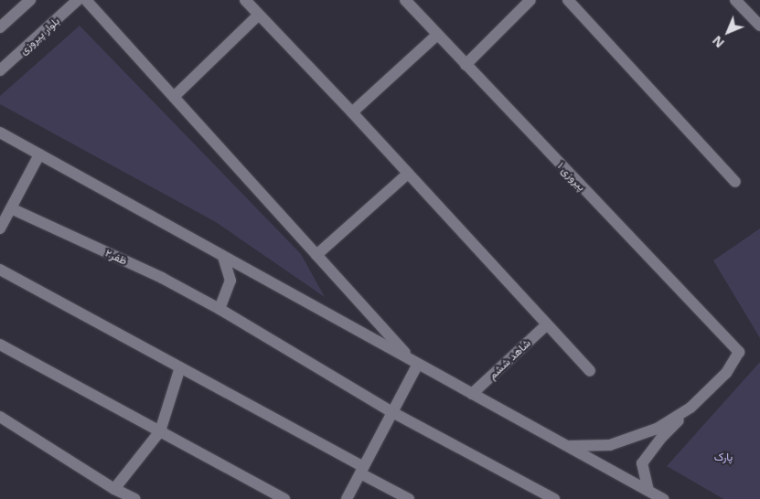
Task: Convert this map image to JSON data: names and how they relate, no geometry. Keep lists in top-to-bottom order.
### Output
{
  "streets": {
    "street": [
      "بلوار پیروزی",
      "پیروزی ۱",
      "ظفر۲",
      "شاهد ششم"
    ]
  },
  "parks": ["پارک"],
  "north": "bottom left"
}
